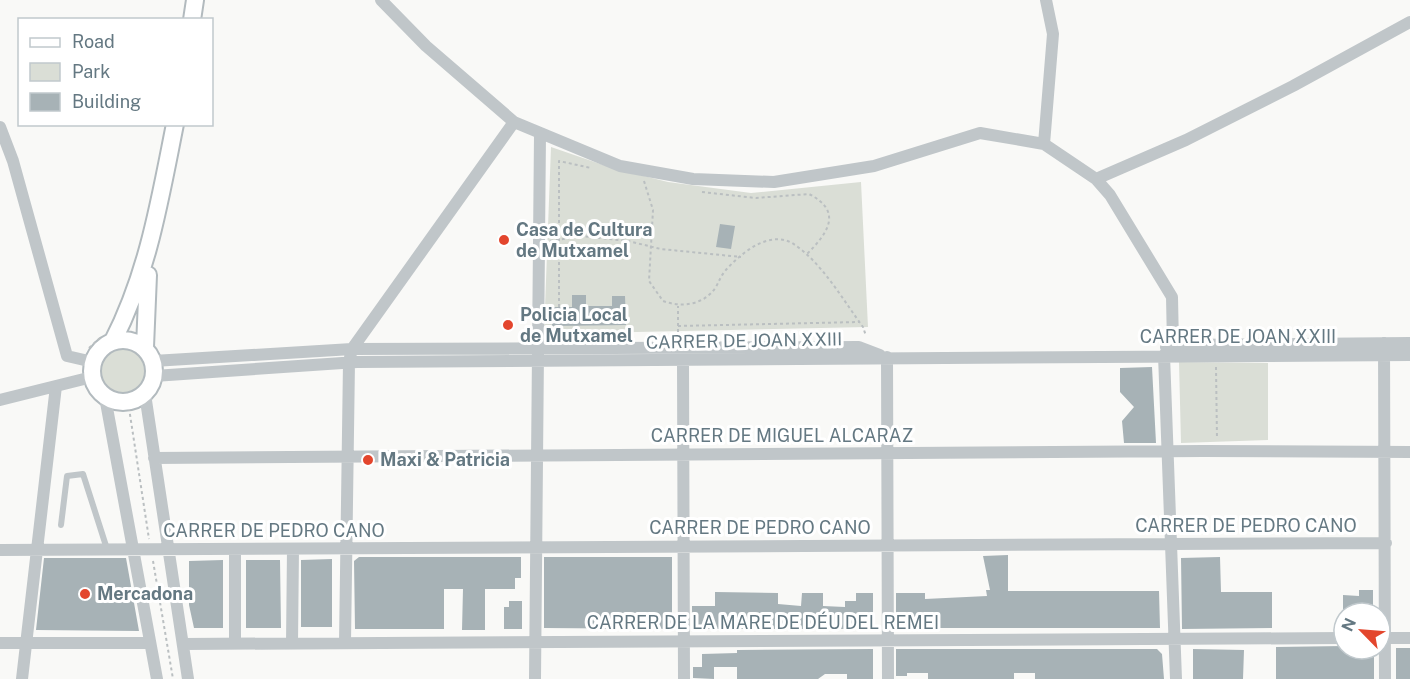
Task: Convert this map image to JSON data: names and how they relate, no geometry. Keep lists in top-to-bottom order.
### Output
{
  "streets": {
    "street": [
      "CARRER DE JOAN XXIII",
      "CARRER DE MIGUEL ALCARAZ",
      "CARRER DE PEDRO CANO",
      "CARRER DE LA MARE DE DÉU DEL REMEI"
    ]
  },
  "places": [
    "Casa de Cultura de Mutxamel",
    "Policia Local de Mutxamel",
    "Maxi & Patricia",
    "Mercadona"
  ],
  "legend": ["Road", "Park", "Building"],
  "north": "top left"
}
